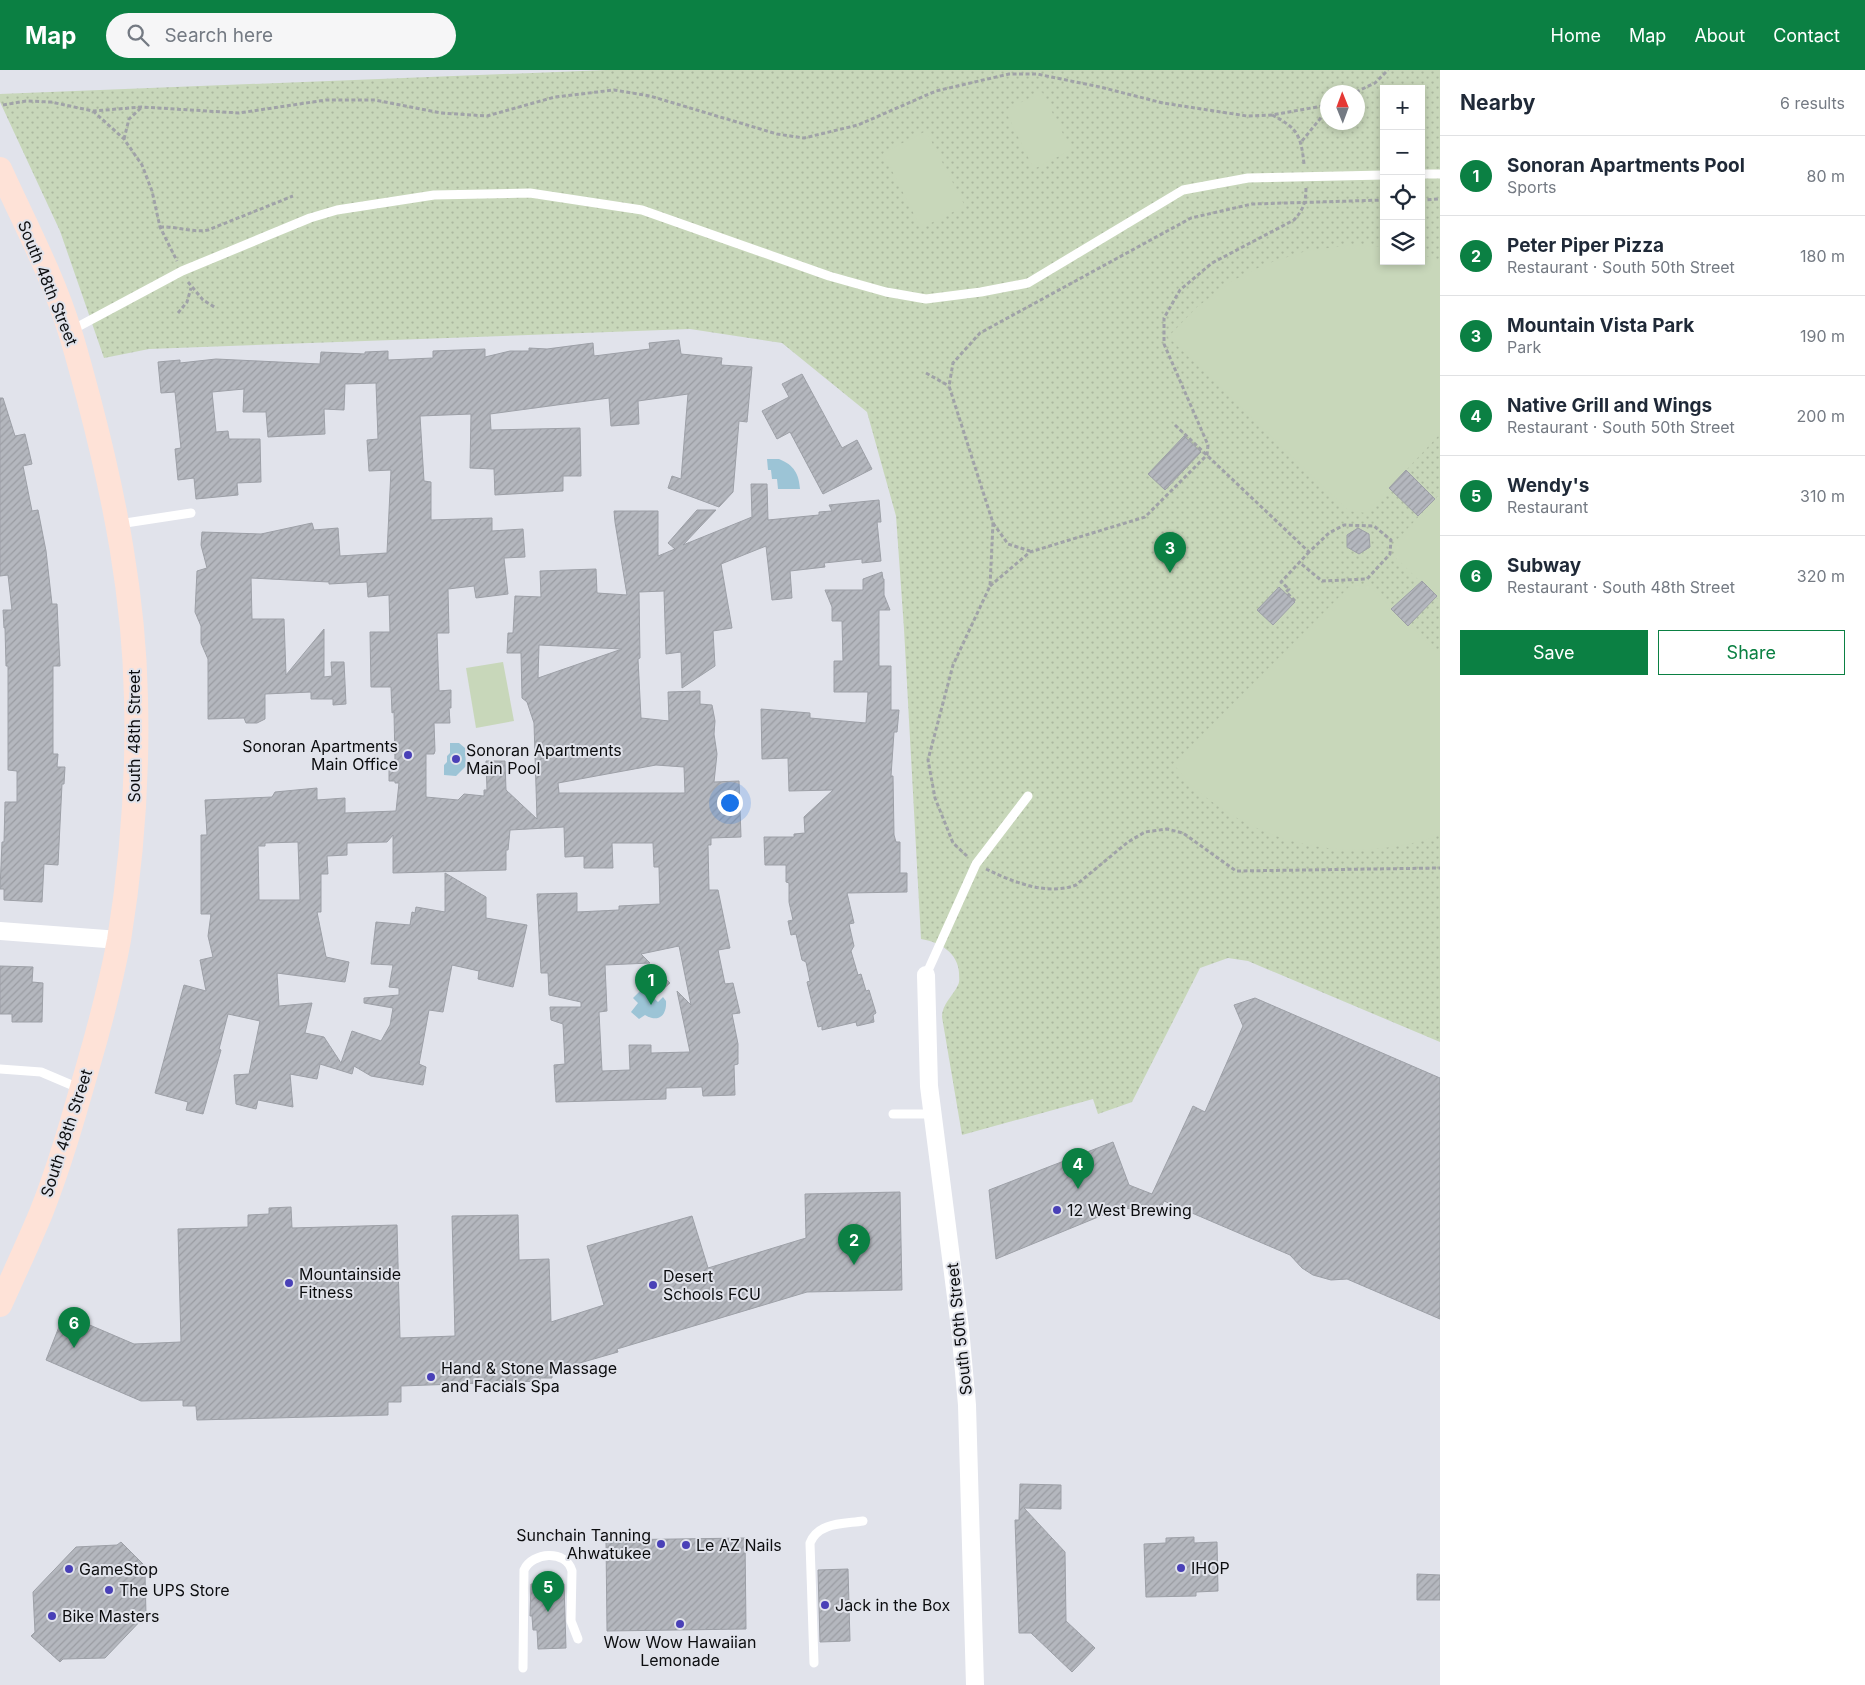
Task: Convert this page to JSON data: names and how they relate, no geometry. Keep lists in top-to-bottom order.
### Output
{
  "streets": {
    "main road": ["South 48th Street"],
    "street": ["South 50th Street"]
  },
  "places": [
    "Sonoran Apartments Main Office",
    "Sonoran Apartments Main Pool",
    "12 West Brewing",
    "Mountainside Fitness",
    "Desert Schools FCU",
    "Hand & Stone Massage and Facials Spa",
    "Sunchain Tanning Ahwatukee",
    "Le AZ Nails",
    "IHOP",
    "GameStop",
    "The UPS Store",
    "Jack in the Box",
    "Bike Masters",
    "Wow Wow Hawaiian Lemonade"
  ],
  "north": "top",
  "page": {
    "header": "Map",
    "search": "Search here",
    "nav": [
      "Home",
      "Map",
      "About",
      "Contact"
    ],
    "heading": ["Nearby", "6 results"],
    "map_buttons": ["+", "−"],
    "list": [
      {
        "mark": "1",
        "name": "Sonoran Apartments Pool",
        "note": "Sports",
        "value": "80 m"
      },
      {
        "mark": "2",
        "name": "Peter Piper Pizza",
        "note": "Restaurant · South 50th Street",
        "value": "180 m"
      },
      {
        "mark": "3",
        "name": "Mountain Vista Park",
        "note": "Park",
        "value": "190 m"
      },
      {
        "mark": "4",
        "name": "Native Grill and Wings",
        "note": "Restaurant · South 50th Street",
        "value": "200 m"
      },
      {
        "mark": "5",
        "name": "Wendy's",
        "note": "Restaurant",
        "value": "310 m"
      },
      {
        "mark": "6",
        "name": "Subway",
        "note": "Restaurant · South 48th Street",
        "value": "320 m"
      }
    ],
    "pins": [
      "3",
      "1",
      "4",
      "2",
      "6",
      "5"
    ],
    "buttons": ["Save", "Share"]
  }
}
